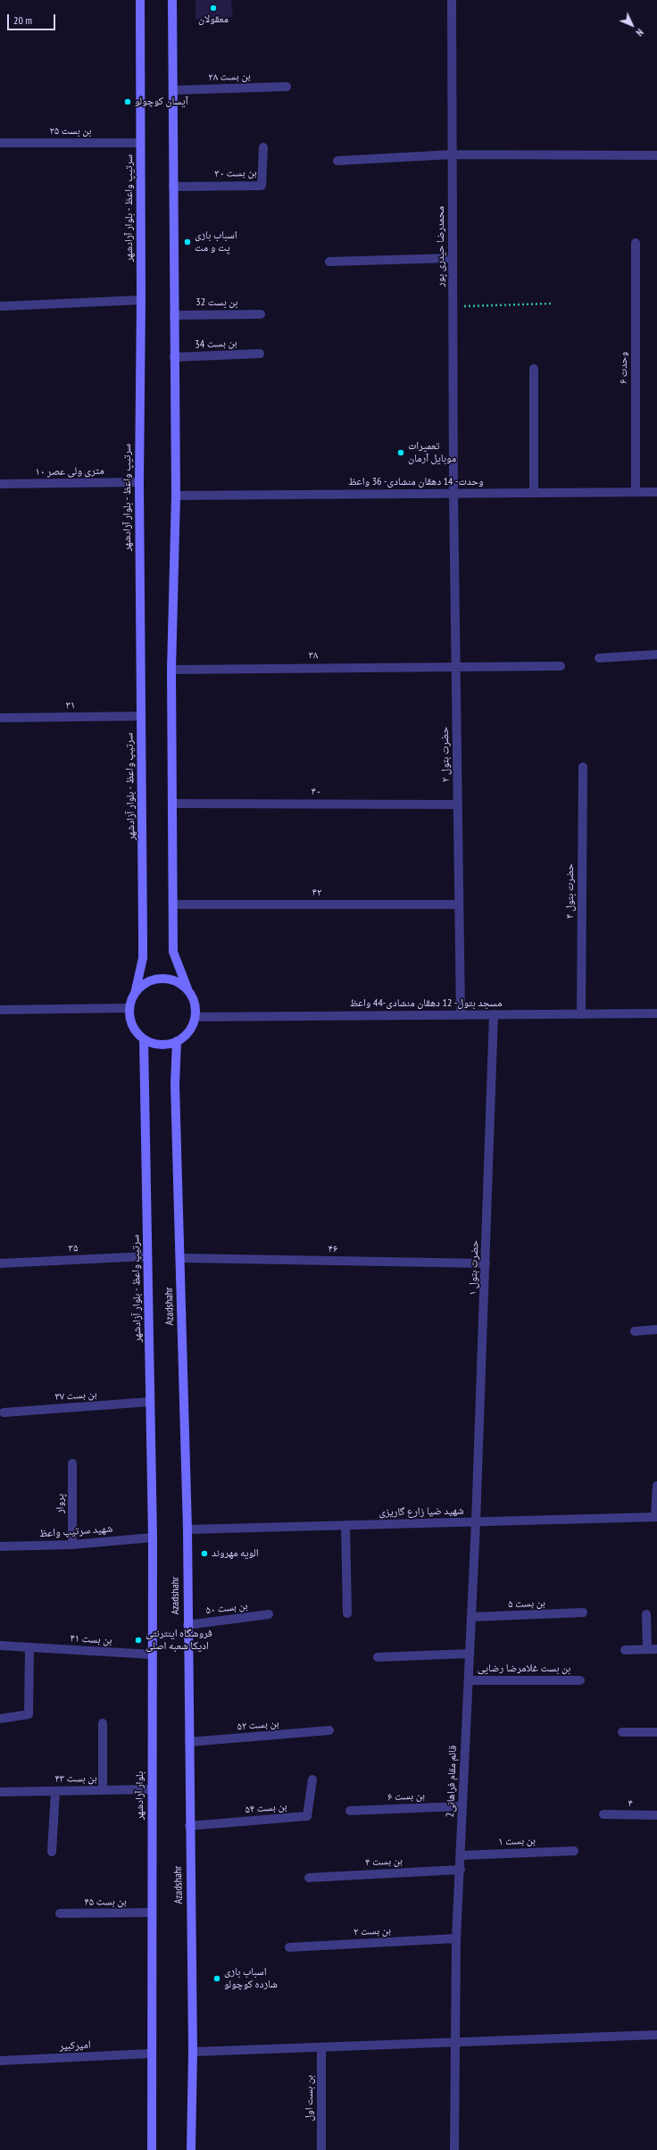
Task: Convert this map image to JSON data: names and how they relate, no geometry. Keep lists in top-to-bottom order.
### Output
{
  "streets": {
    "main road": ["سرتیپ واعظ - بلوار آزادشهر", "Azadshahr", "بلوار آزادشهر"],
    "street": [
      "بن بست ۲۸",
      "بن بست ۲۵",
      "بن بست ۳۰",
      "محمدرضا حیدری پور",
      "بن بست 32",
      "بن بست 34",
      "وحدت ۶",
      "۱۰ متری ولی عصر",
      "وحدت- 14 دهقان منشادی- 36 واعظ",
      "۳۸",
      "۳۱",
      "حضرت بتول ۲",
      "۴۰",
      "حضرت بتول ۴",
      "۴۲",
      "مسجد بتول- 12 دهقان منشادی-44 واعظ",
      "۳۵",
      "۴۶",
      "حضرت بتول ۱",
      "بن بست ۳۷",
      "پرواز",
      "شهید ضیا زارع گاریزی",
      "شهید سرتیپ واعظ",
      "بن بست ۵",
      "بن بست ۵۰",
      "بن بست ۴۱",
      "بن بست غلامرضا رضایی",
      "بن بست ۵۲",
      "بن بست ۴۳",
      "2قائم مقام فراهانی",
      "بن بست ۶",
      "۴",
      "بن بست ۵۴",
      "بن بست ۱",
      "بن بست ۴",
      "بن بست ۴۵",
      "بن بست ۲",
      "امیرکبیر",
      "بن بست اول"
    ]
  },
  "crossings": [
    ["بن بست ۲۵", "سرتیپ واعظ - بلوار آزادشهر"],
    ["سرتیپ واعظ - بلوار آزادشهر", "۱۰ متری ولی عصر"],
    ["سرتیپ واعظ - بلوار آزادشهر", "۳۱"],
    ["سرتیپ واعظ - بلوار آزادشهر", "مسجد بتول- 12 دهقان منشادی-44 واعظ"],
    ["سرتیپ واعظ - بلوار آزادشهر", "۳۵"],
    ["سرتیپ واعظ - بلوار آزادشهر", "Azadshahr"],
    ["سرتیپ واعظ - بلوار آزادشهر", "بن بست ۳۷"],
    ["سرتیپ واعظ - بلوار آزادشهر", "شهید سرتیپ واعظ"],
    ["سرتیپ واعظ - بلوار آزادشهر", "بلوار آزادشهر"],
    ["محمدرضا حیدری پور", "وحدت- 14 دهقان منشادی- 36 واعظ"],
    ["محمدرضا حیدری پور", "حضرت بتول ۲"],
    ["وحدت ۶", "وحدت- 14 دهقان منشادی- 36 واعظ"],
    ["وحدت- 14 دهقان منشادی- 36 واعظ", "حضرت بتول ۲"],
    ["۳۸", "حضرت بتول ۲"],
    ["حضرت بتول ۲", "۴۰"],
    ["حضرت بتول ۲", "۴۲"],
    ["حضرت بتول ۲", "مسجد بتول- 12 دهقان منشادی-44 واعظ"],
    ["حضرت بتول ۴", "مسجد بتول- 12 دهقان منشادی-44 واعظ"],
    ["مسجد بتول- 12 دهقان منشادی-44 واعظ", "حضرت بتول ۱"],
    ["مسجد بتول- 12 دهقان منشادی-44 واعظ", "Azadshahr"],
    ["۴۶", "حضرت بتول ۱"],
    ["۴۶", "Azadshahr"],
    ["حضرت بتول ۱", "شهید ضیا زارع گاریزی"],
    ["حضرت بتول ۱", "2قائم مقام فراهانی"],
    ["Azadshahr", "شهید ضیا زارع گاریزی"],
    ["Azadshahr", "بن بست ۵۰"],
    ["Azadshahr", "بن بست ۵۲"],
    ["Azadshahr", "بن بست ۵۴"],
    ["پرواز", "شهید سرتیپ واعظ"],
    ["شهید ضیا زارع گاریزی", "2قائم مقام فراهانی"],
    ["شهید سرتیپ واعظ", "بلوار آزادشهر"],
    ["بن بست ۵", "2قائم مقام فراهانی"],
    ["بن بست ۴۱", "بلوار آزادشهر"],
    ["بن بست غلامرضا رضایی", "2قائم مقام فراهانی"],
    ["بن بست ۴۳", "بلوار آزادشهر"],
    ["2قائم مقام فراهانی", "بن بست ۶"],
    ["2قائم مقام فراهانی", "بن بست ۱"],
    ["2قائم مقام فراهانی", "بن بست ۴"],
    ["2قائم مقام فراهانی", "بن بست ۲"],
    ["بلوار آزادشهر", "بن بست ۴۵"],
    ["بلوار آزادشهر", "امیرکبیر"]
  ],
  "places": [
    "معقولان",
    "آیسان کوچولو",
    "اسباب بازی پت و مت",
    "تعمیرات موبایل آرمان",
    "الویه مهروند",
    "فروشگاه اینترنتی ادیکا شعبه اصلی",
    "اسباب بازی شازده کوچولو"
  ],
  "scale_bar": "20 m",
  "north": "bottom right"
}
